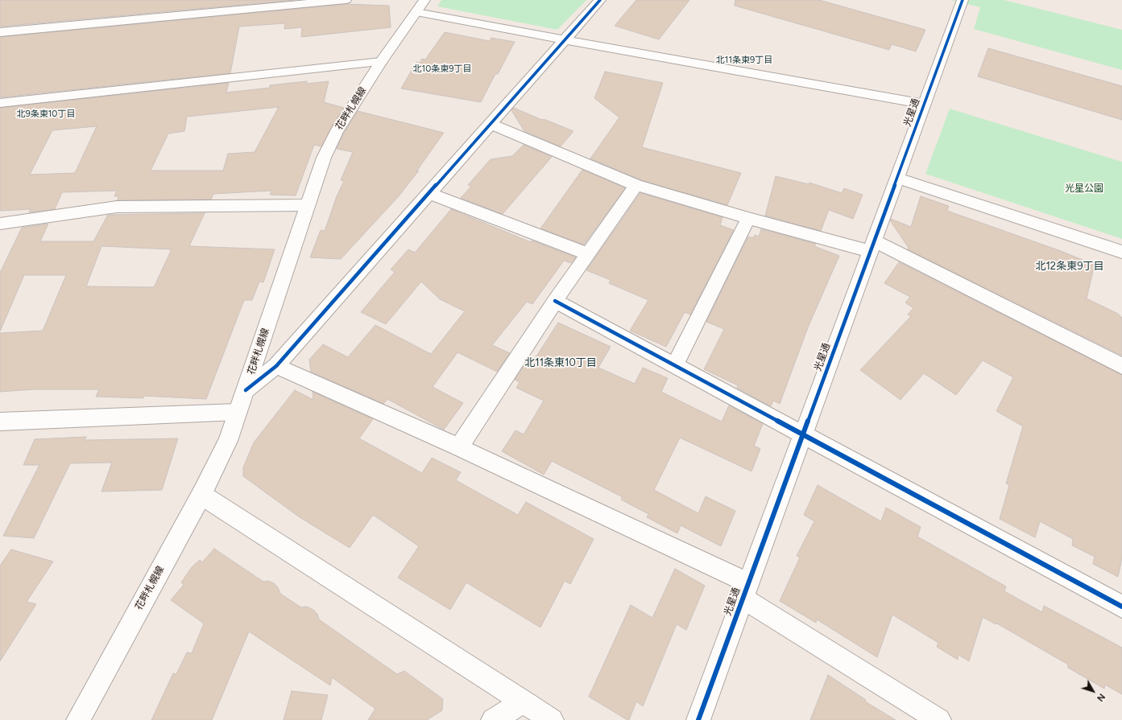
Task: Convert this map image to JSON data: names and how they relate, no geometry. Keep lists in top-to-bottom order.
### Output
{
  "streets": {
    "street": ["花畔札幌線", "光星通"]
  },
  "districts": [
    "北11条東9丁目",
    "北10条東9丁目",
    "北9条東10丁目",
    "北12条東9丁目",
    "北11条東10丁目"
  ],
  "parks": ["光星公園"],
  "north": "bottom right"
}
